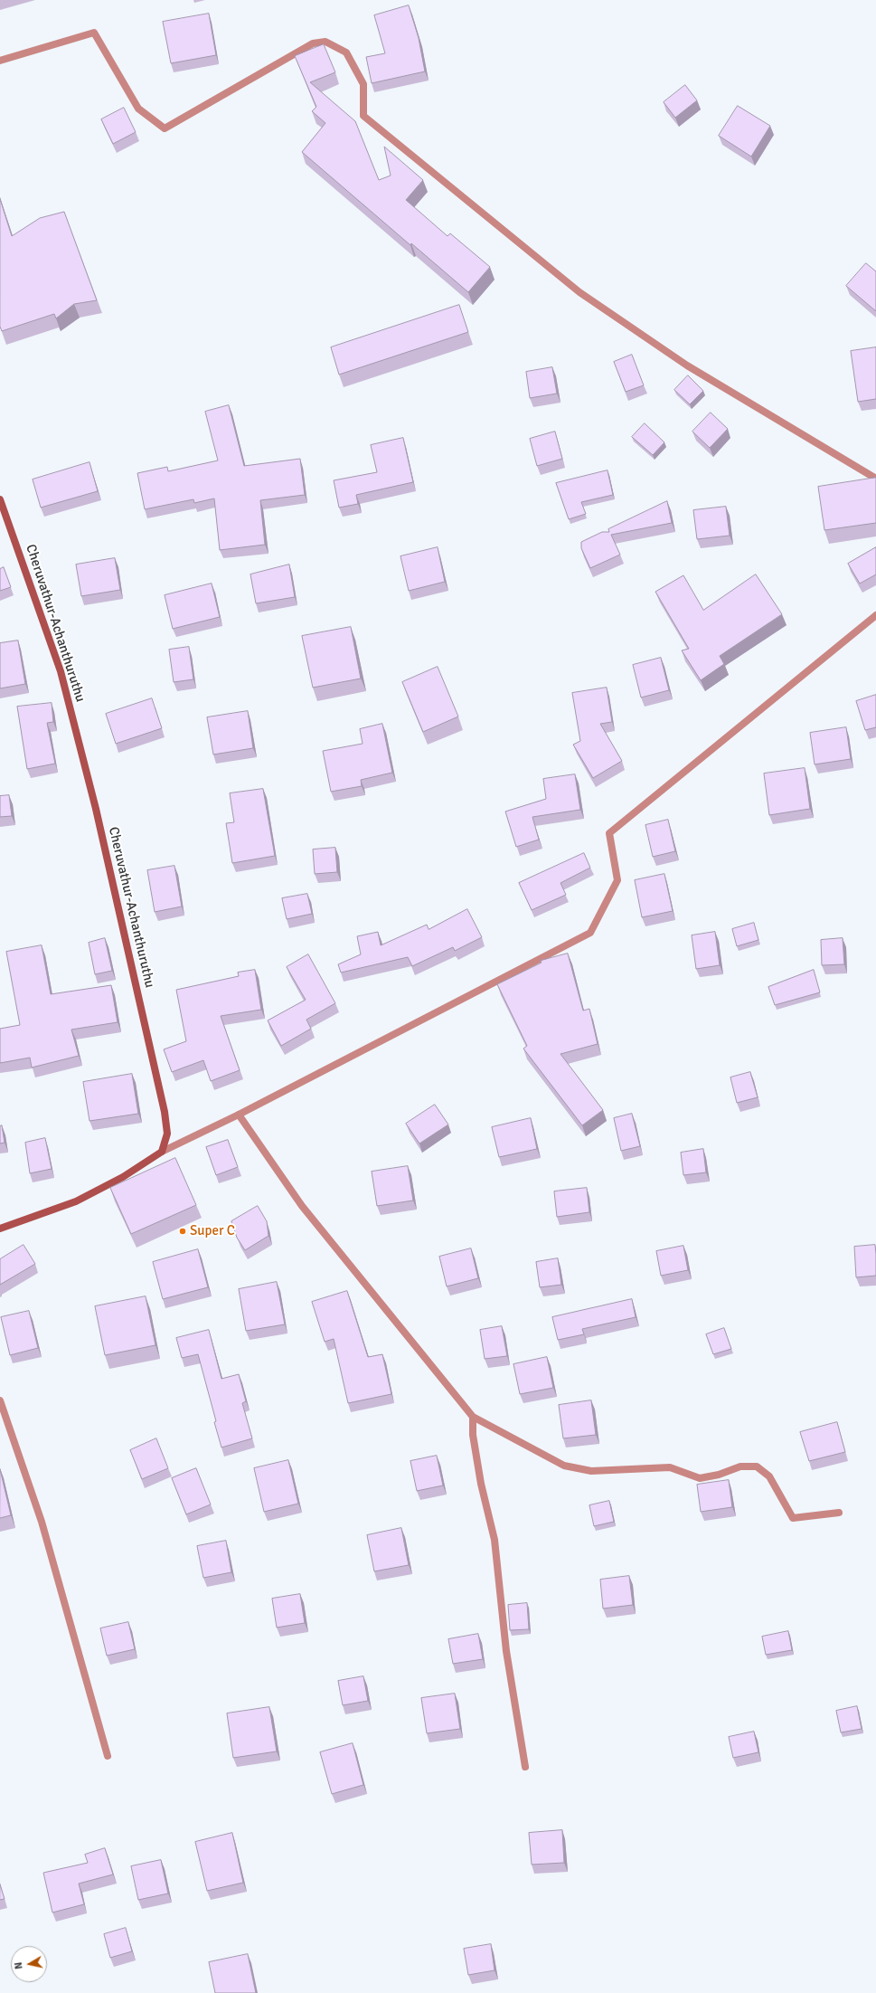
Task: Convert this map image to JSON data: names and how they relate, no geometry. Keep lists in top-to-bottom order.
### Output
{
  "streets": {
    "main road": ["Cheruvathur-Achanthuruthu"]
  },
  "places": ["Super C"],
  "north": "left"
}
